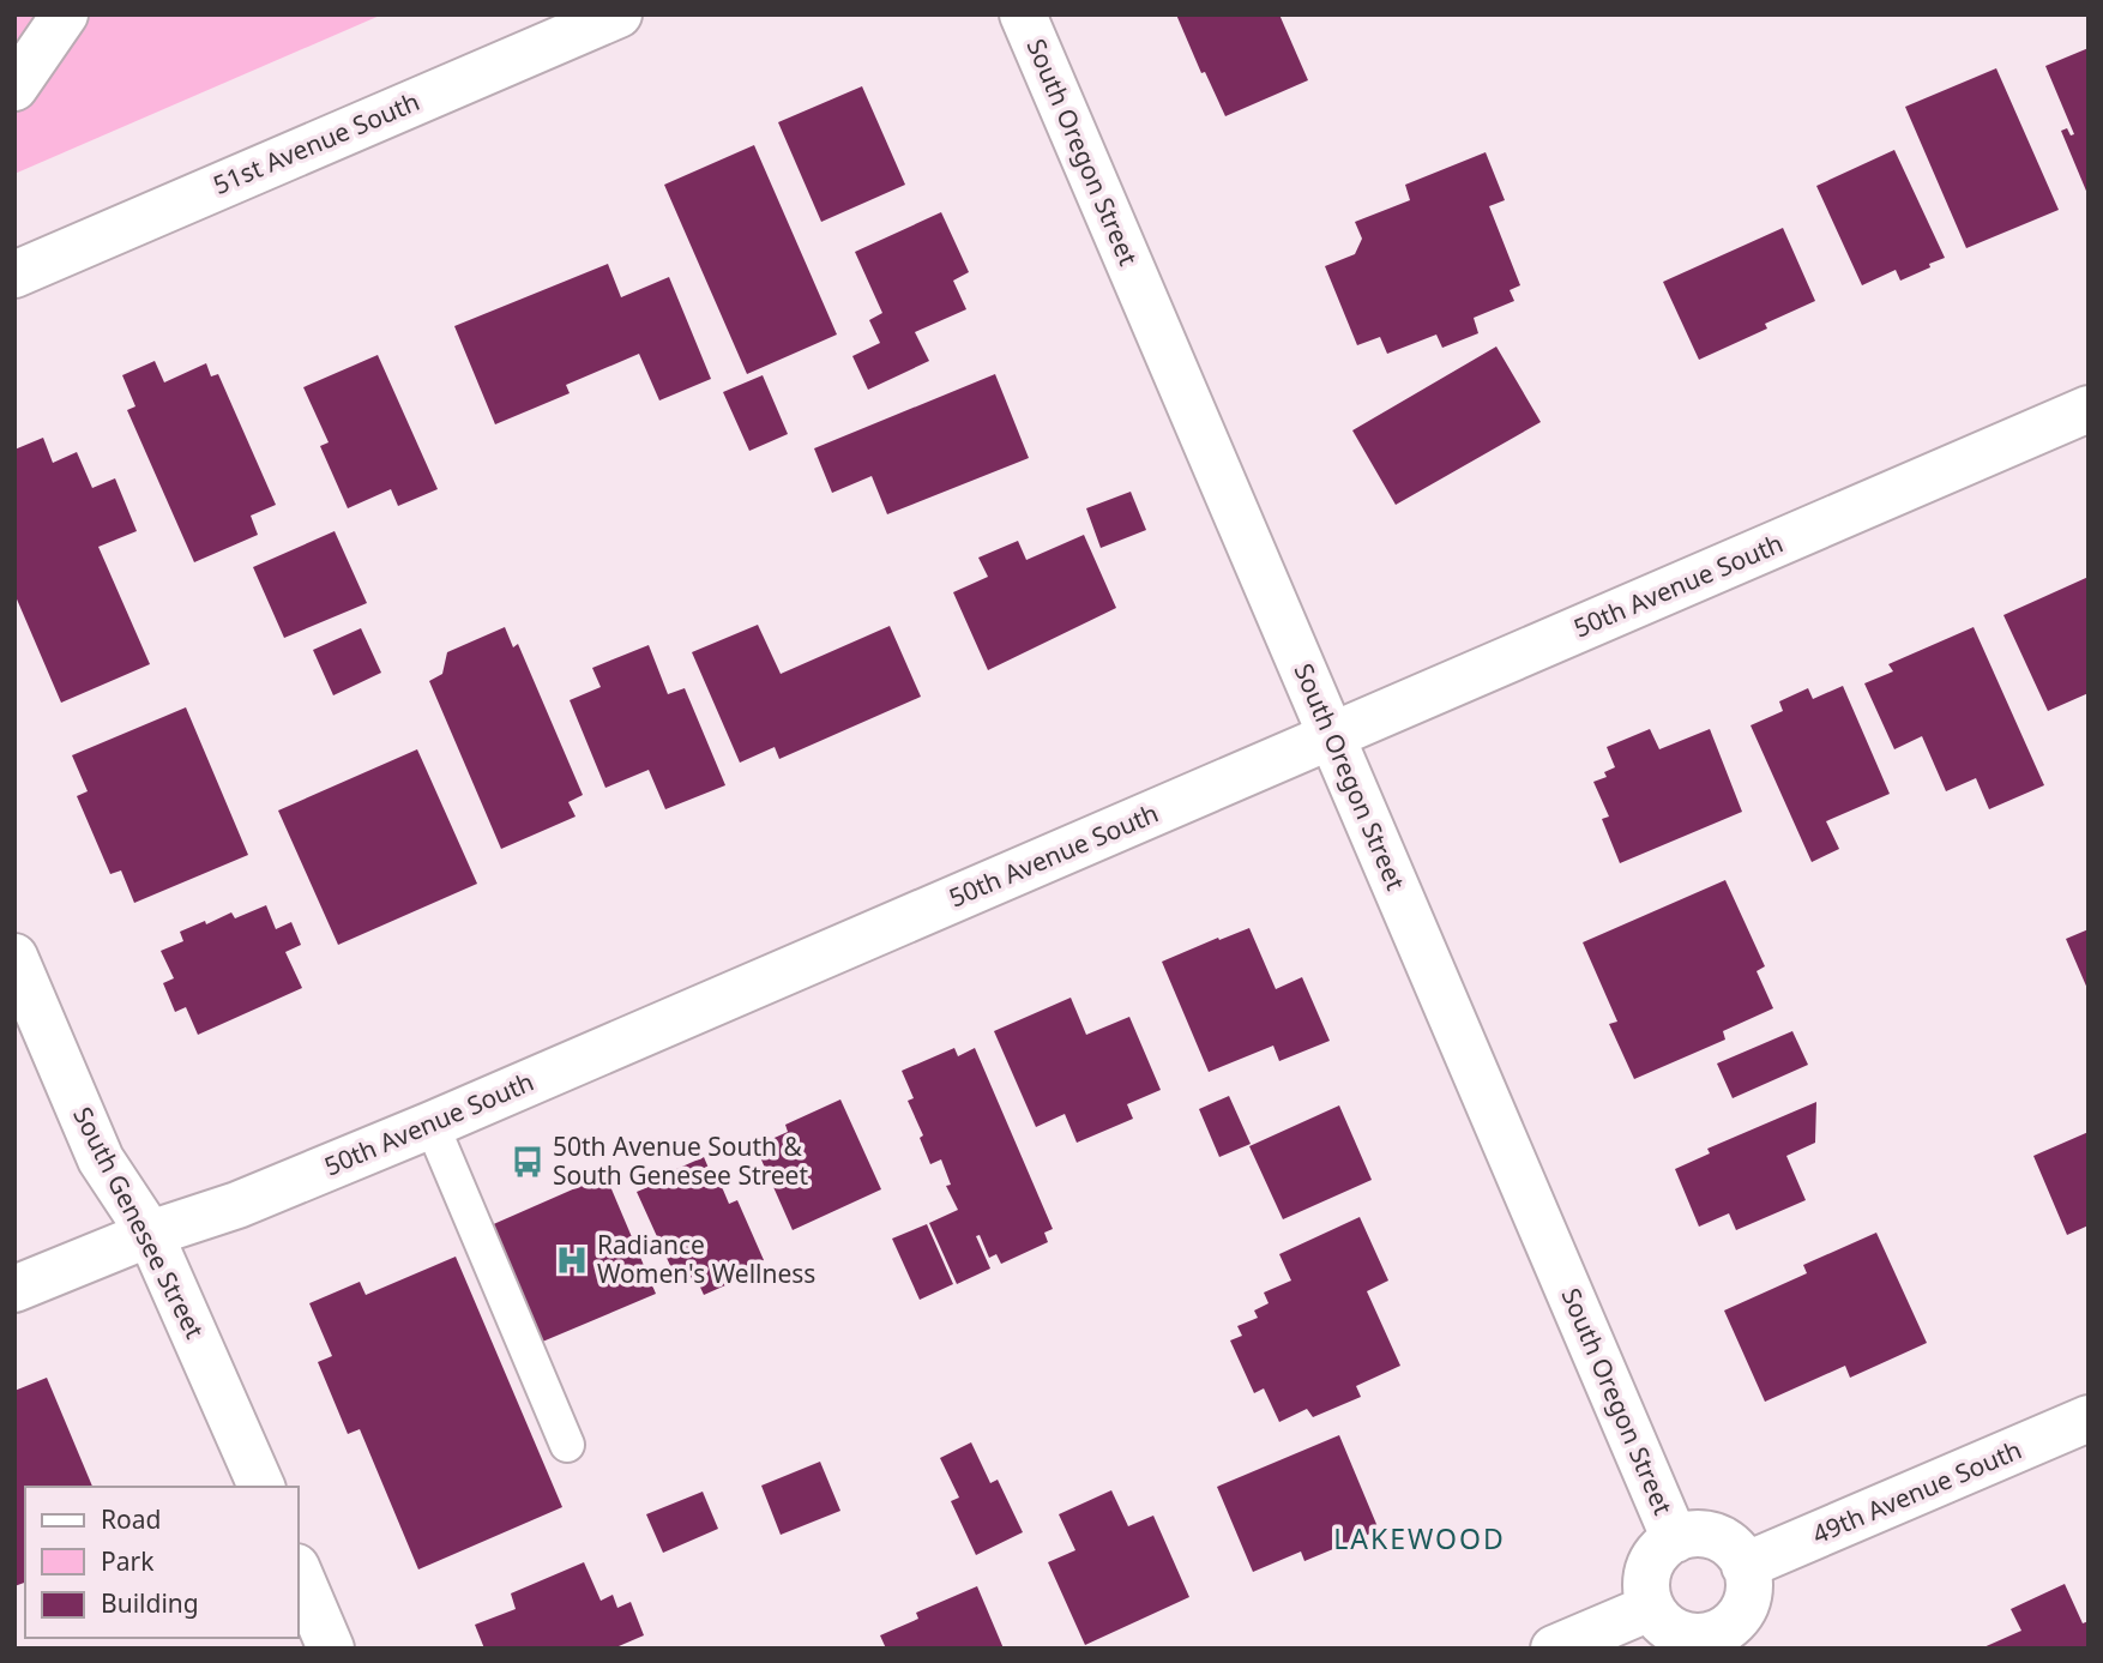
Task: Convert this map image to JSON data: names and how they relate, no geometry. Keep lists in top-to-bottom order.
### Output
{
  "streets": {
    "street": [
      "51st Avenue South",
      "South Oregon Street",
      "50th Avenue South",
      "South Genesee Street",
      "49th Avenue South"
    ]
  },
  "crossings": [
    ["South Oregon Street", "50th Avenue South"],
    ["South Oregon Street", "49th Avenue South"],
    ["50th Avenue South", "South Genesee Street"]
  ],
  "districts": ["LAKEWOOD"],
  "places": {
    "bus stop": ["50th Avenue South & South Genesee Street"],
    "hospital": ["Radiance Women's Wellness"]
  },
  "legend": ["Road", "Park", "Building"]
}
